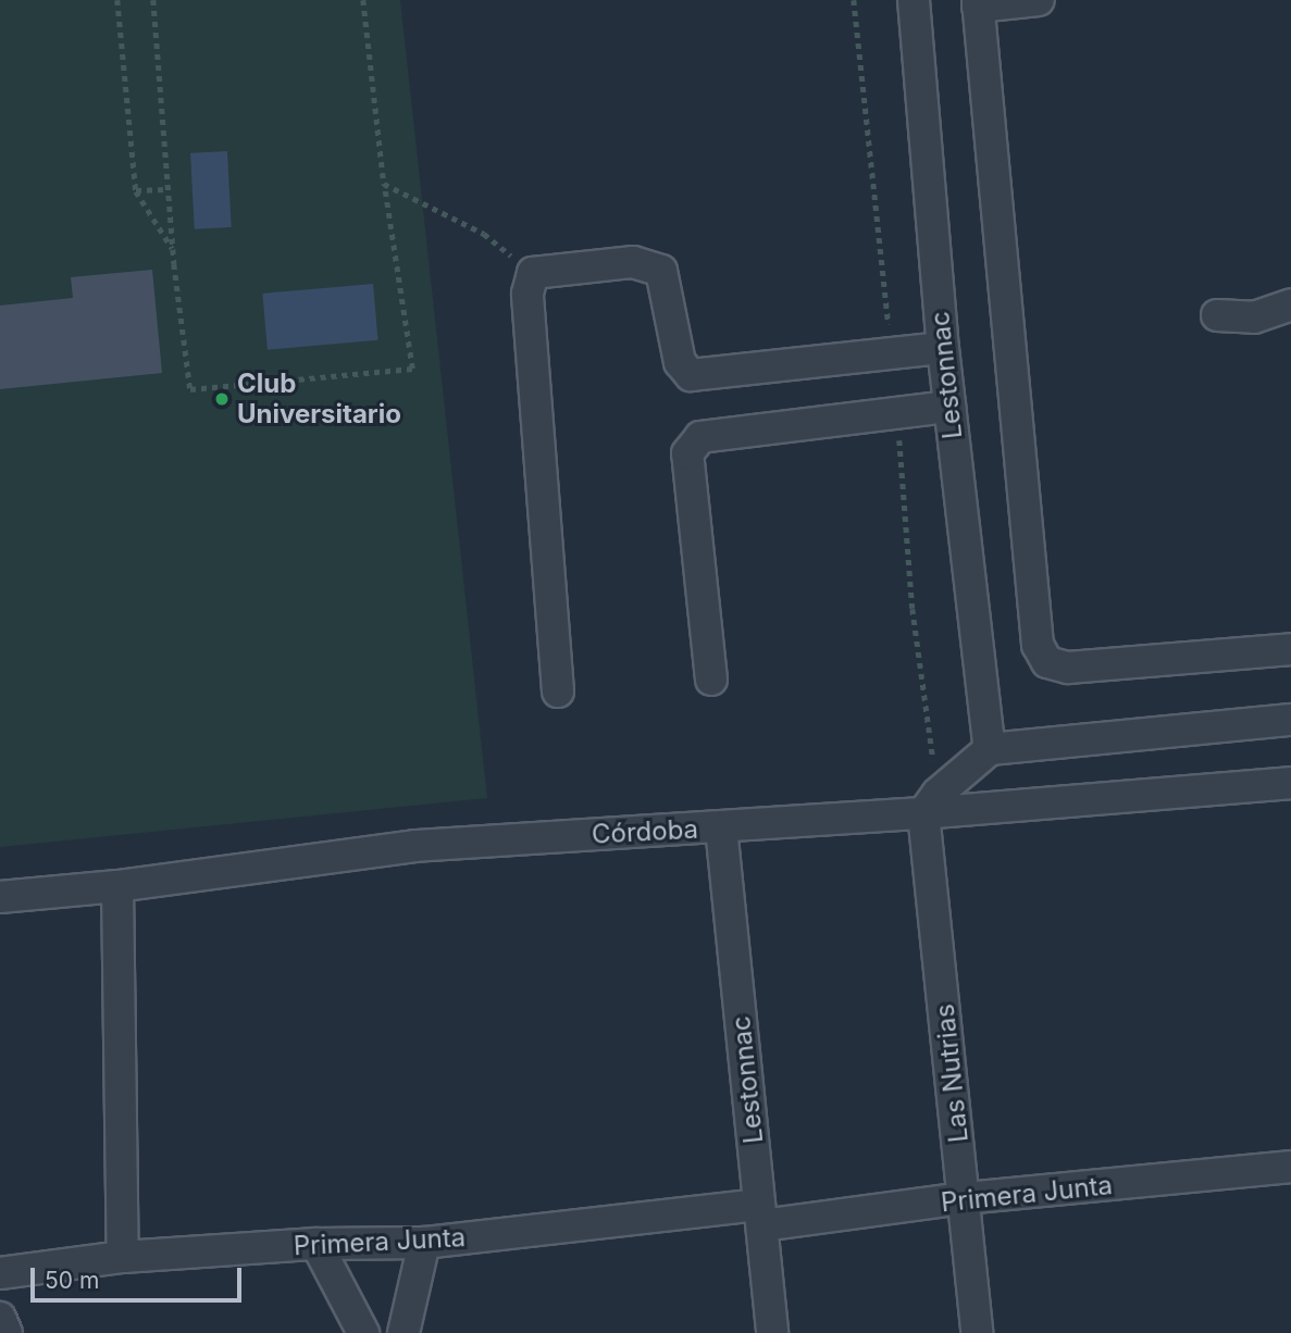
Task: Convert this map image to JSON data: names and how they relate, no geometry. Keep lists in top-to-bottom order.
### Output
{
  "streets": {
    "street": [
      "Lestonnac",
      "Córdoba",
      "Las Nutrias",
      "Primera Junta"
    ]
  },
  "crossings": [
    ["Lestonnac", "Córdoba"],
    ["Lestonnac", "Primera Junta"],
    ["Córdoba", "Las Nutrias"],
    ["Las Nutrias", "Primera Junta"]
  ],
  "places": ["Club Universitario"],
  "scale_bar": "50 m"
}
